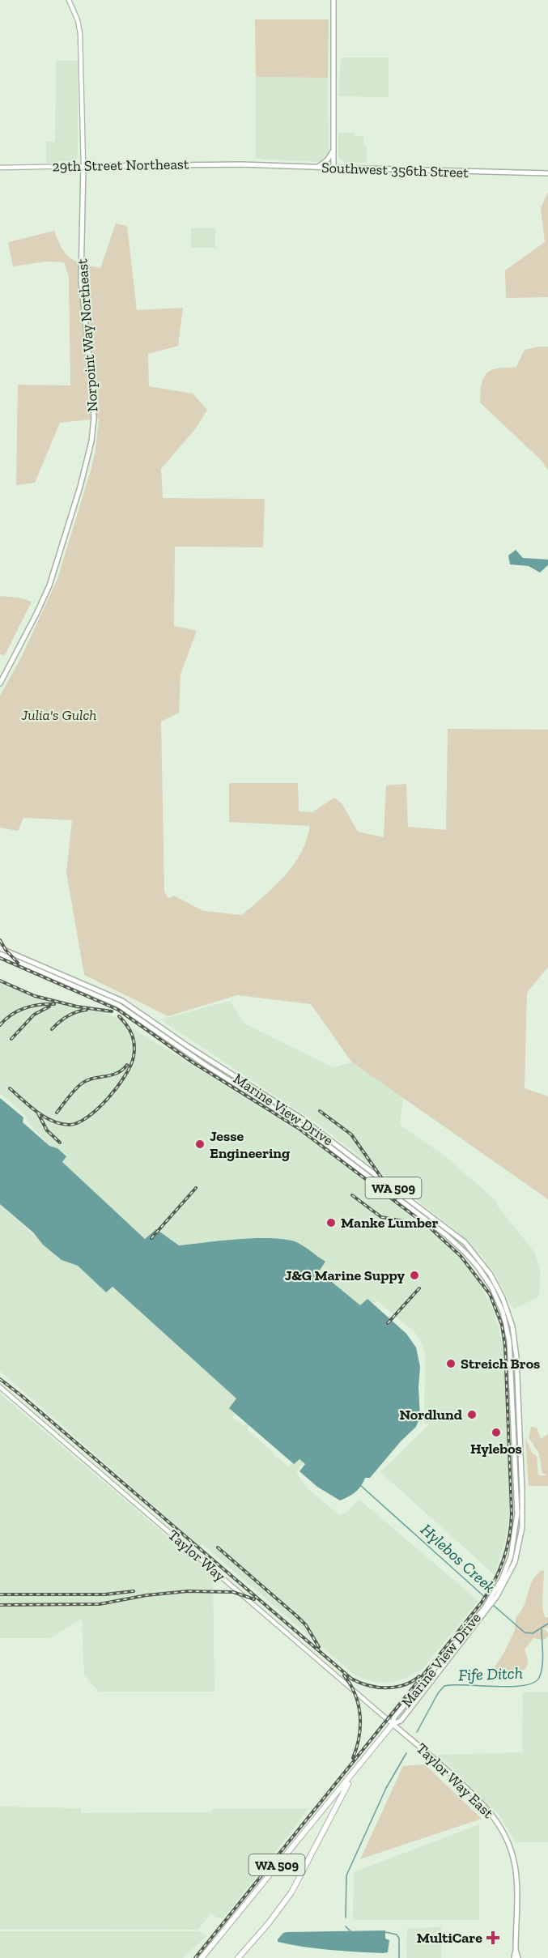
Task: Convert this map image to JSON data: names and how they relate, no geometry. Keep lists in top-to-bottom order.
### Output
{
  "streets": {
    "highway": ["WA 509"],
    "main road": [
      "29th Street Northeast",
      "Southwest 356th Street",
      "Norpoint Way Northeast",
      "Marine View Drive",
      "Taylor Way East"
    ],
    "street": ["Taylor Way"]
  },
  "crossings": [
    ["29th Street Northeast", "Southwest 356th Street"],
    ["29th Street Northeast", "Norpoint Way Northeast"],
    ["Marine View Drive", "WA 509"],
    ["Marine View Drive", "Taylor Way"],
    ["Marine View Drive", "Taylor Way East"],
    ["WA 509", "Taylor Way"],
    ["WA 509", "Taylor Way East"],
    ["Taylor Way", "Taylor Way East"]
  ],
  "water": ["Hylebos Creek", "Fife Ditch"],
  "parks": ["Julia's Gulch"],
  "places": {
    "other": [
      "Jesse Engineering",
      "Manke Lumber",
      "J&G Marine Suppy",
      "Streich Bros",
      "Nordlund",
      "Hylebos"
    ],
    "health": ["MultiCare"]
  }
}
